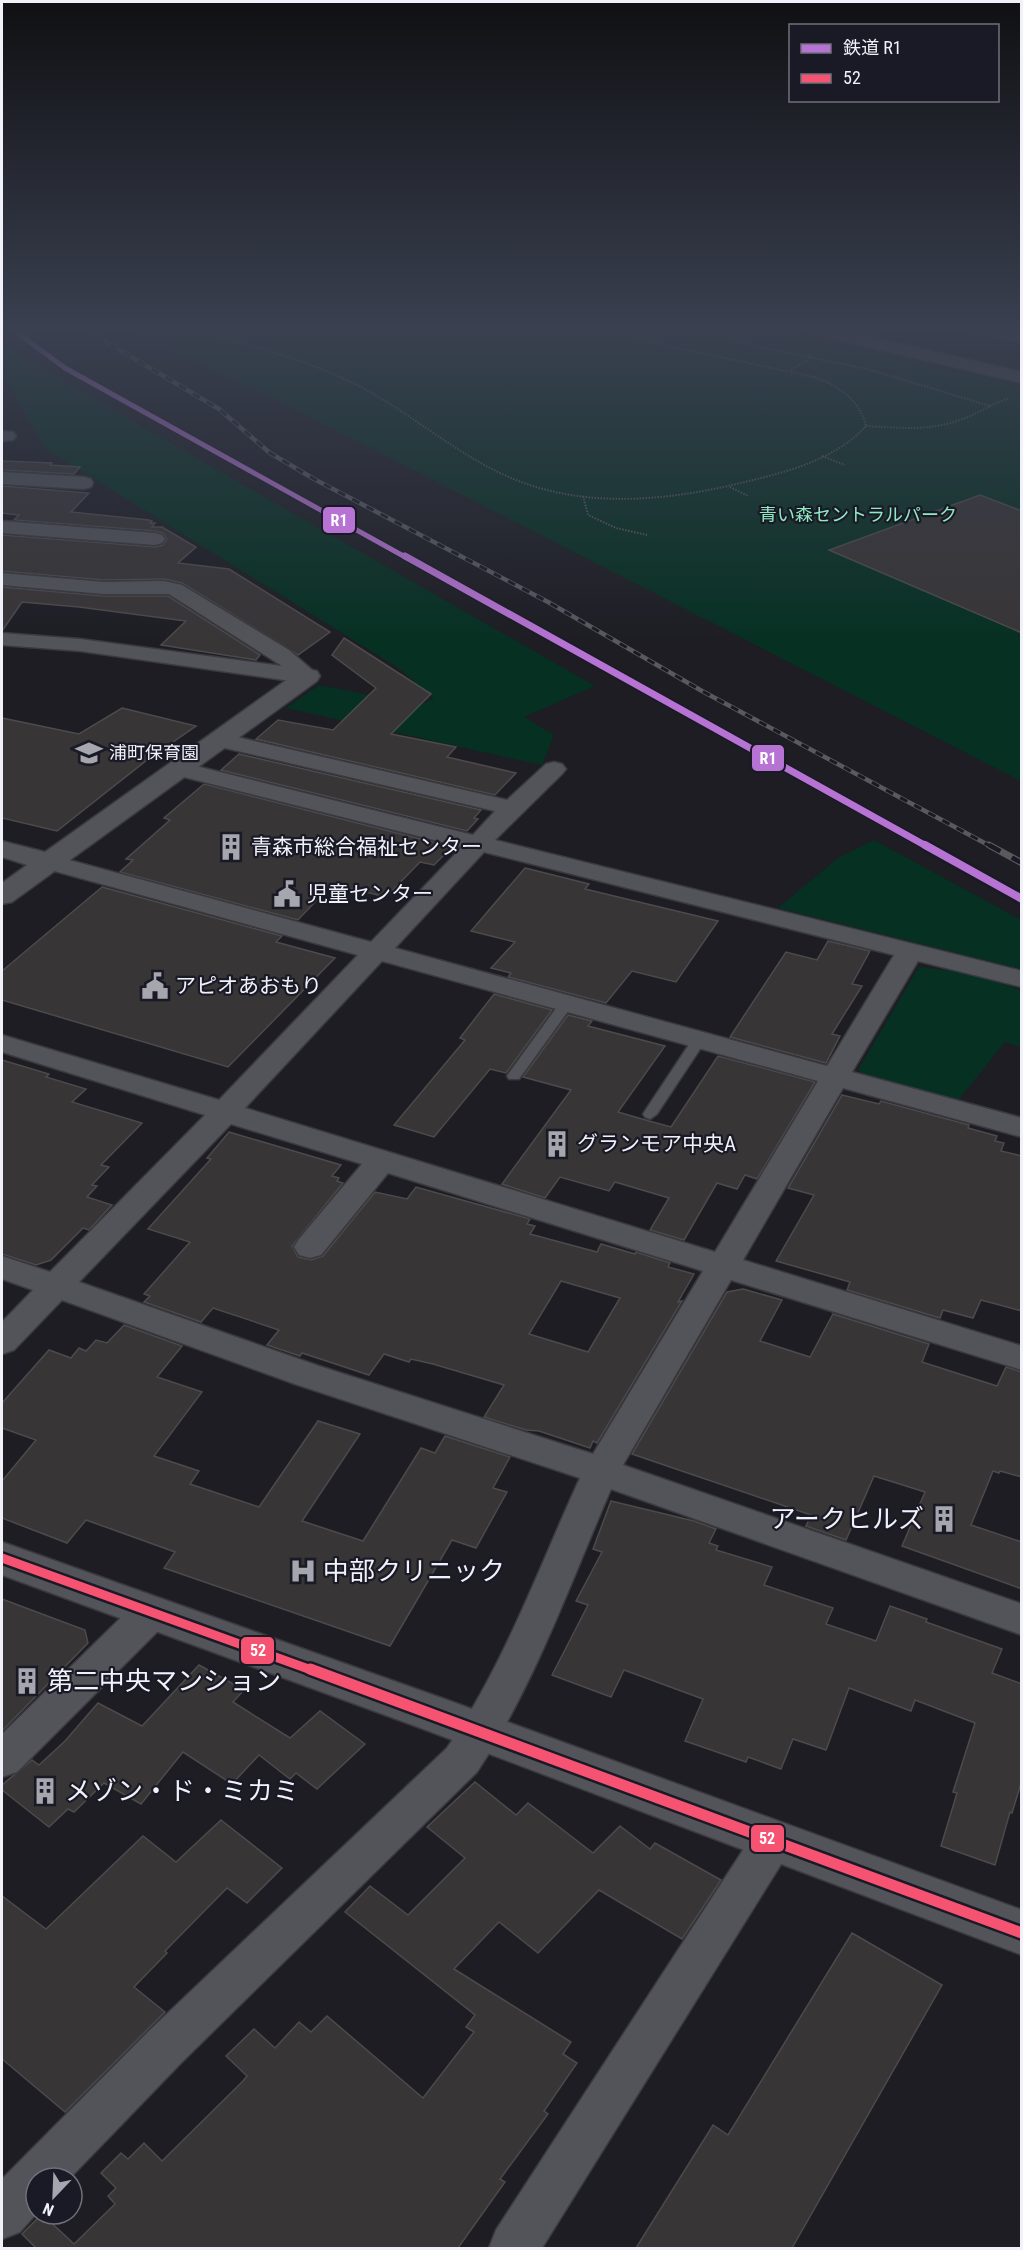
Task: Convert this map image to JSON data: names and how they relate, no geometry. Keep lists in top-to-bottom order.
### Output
{
  "parks": ["青い森セントラルパーク"],
  "places": {
    "school or university": ["浦町保育園"],
    "building": [
      "青森市総合福祉センター",
      "グランモア中央A",
      "アークヒルズ",
      "第二中央マンション",
      "メゾン・ド・ミカミ"
    ],
    "public building": ["児童センター", "アピオあおもり"],
    "hospital": ["中部クリニック"]
  },
  "lines": ["rail line R1", "transit line 52"],
  "legend": ["鉄道 R1", "52"],
  "north": "bottom left"
}
